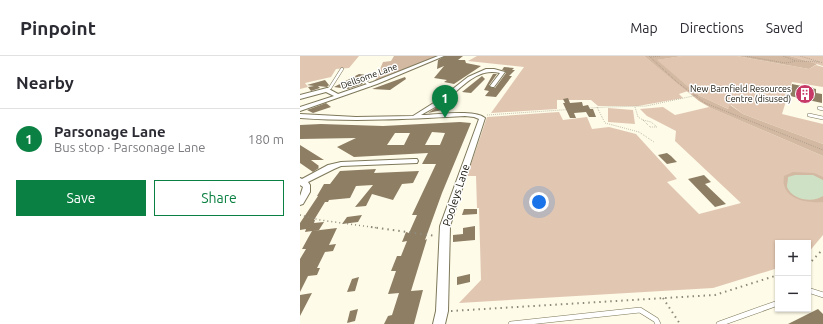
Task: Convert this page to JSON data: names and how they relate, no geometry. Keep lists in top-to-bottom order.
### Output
{
  "streets": {
    "street": ["Dellsome Lane", "Pooleys Lane"]
  },
  "places": {
    "building": ["New Barnfield Resources Centre (disused)"]
  },
  "page": {
    "header": "Pinpoint",
    "nav": ["Map", "Directions", "Saved"],
    "heading": "Nearby",
    "pins": "1",
    "list": [
      {
        "mark": "1",
        "name": "Parsonage Lane",
        "note": "Bus stop · Parsonage Lane",
        "value": "180 m"
      }
    ],
    "buttons": ["Save", "Share"],
    "map_buttons": ["+", "−"]
  }
}
